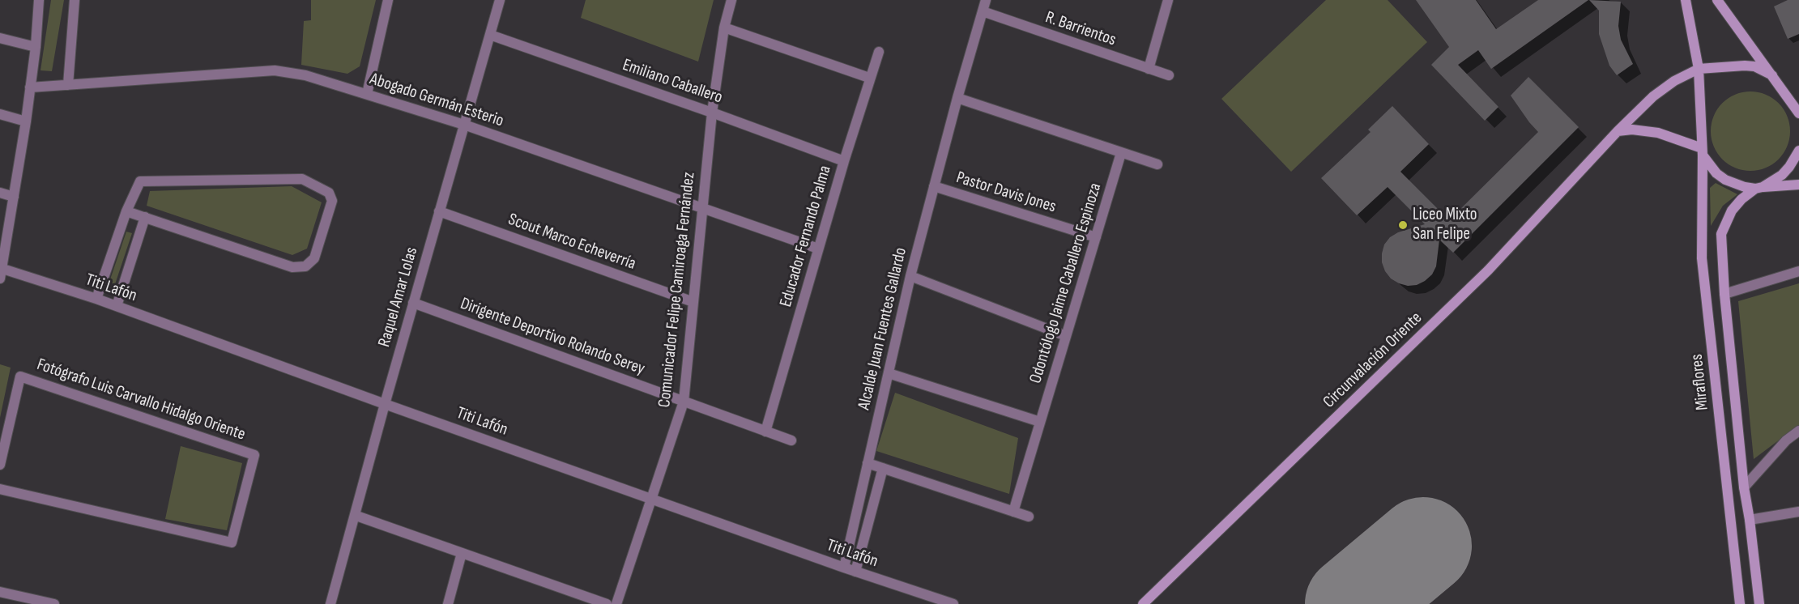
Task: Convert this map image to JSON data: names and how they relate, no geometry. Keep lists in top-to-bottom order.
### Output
{
  "streets": {
    "main road": ["Circunvalación Oriente", "Miraflores"],
    "street": [
      "R. Barrientos",
      "Emiliano Caballero",
      "Abogado Germán Esterio",
      "Pastor Davis Jones",
      "Educador Fernando Palma",
      "Scout Marco Echeverría",
      "Odontólogo Jaime Caballero Espinoza",
      "Titi Lafón",
      "Comunicador Felipe Camiroaga Fernández",
      "Raquel Amar Lolas",
      "Alcalde Juan Fuentes Gallardo",
      "Dirigente Deportivo Rolando Serey",
      "Fotógrafo Luis Carvallo Hidalgo Oriente"
    ]
  },
  "crossings": [
    ["R. Barrientos", "Alcalde Juan Fuentes Gallardo"],
    ["Emiliano Caballero", "Educador Fernando Palma"],
    ["Emiliano Caballero", "Comunicador Felipe Camiroaga Fernández"],
    ["Emiliano Caballero", "Raquel Amar Lolas"],
    ["Abogado Germán Esterio", "Educador Fernando Palma"],
    ["Abogado Germán Esterio", "Comunicador Felipe Camiroaga Fernández"],
    ["Abogado Germán Esterio", "Raquel Amar Lolas"],
    ["Pastor Davis Jones", "Odontólogo Jaime Caballero Espinoza"],
    ["Pastor Davis Jones", "Alcalde Juan Fuentes Gallardo"],
    ["Educador Fernando Palma", "Dirigente Deportivo Rolando Serey"],
    ["Scout Marco Echeverría", "Comunicador Felipe Camiroaga Fernández"],
    ["Scout Marco Echeverría", "Raquel Amar Lolas"],
    ["Titi Lafón", "Comunicador Felipe Camiroaga Fernández"],
    ["Titi Lafón", "Raquel Amar Lolas"],
    ["Titi Lafón", "Alcalde Juan Fuentes Gallardo"],
    ["Comunicador Felipe Camiroaga Fernández", "Dirigente Deportivo Rolando Serey"],
    ["Raquel Amar Lolas", "Dirigente Deportivo Rolando Serey"],
    ["Circunvalación Oriente", "Miraflores"]
  ],
  "places": ["Liceo Mixto San Felipe"]
}
